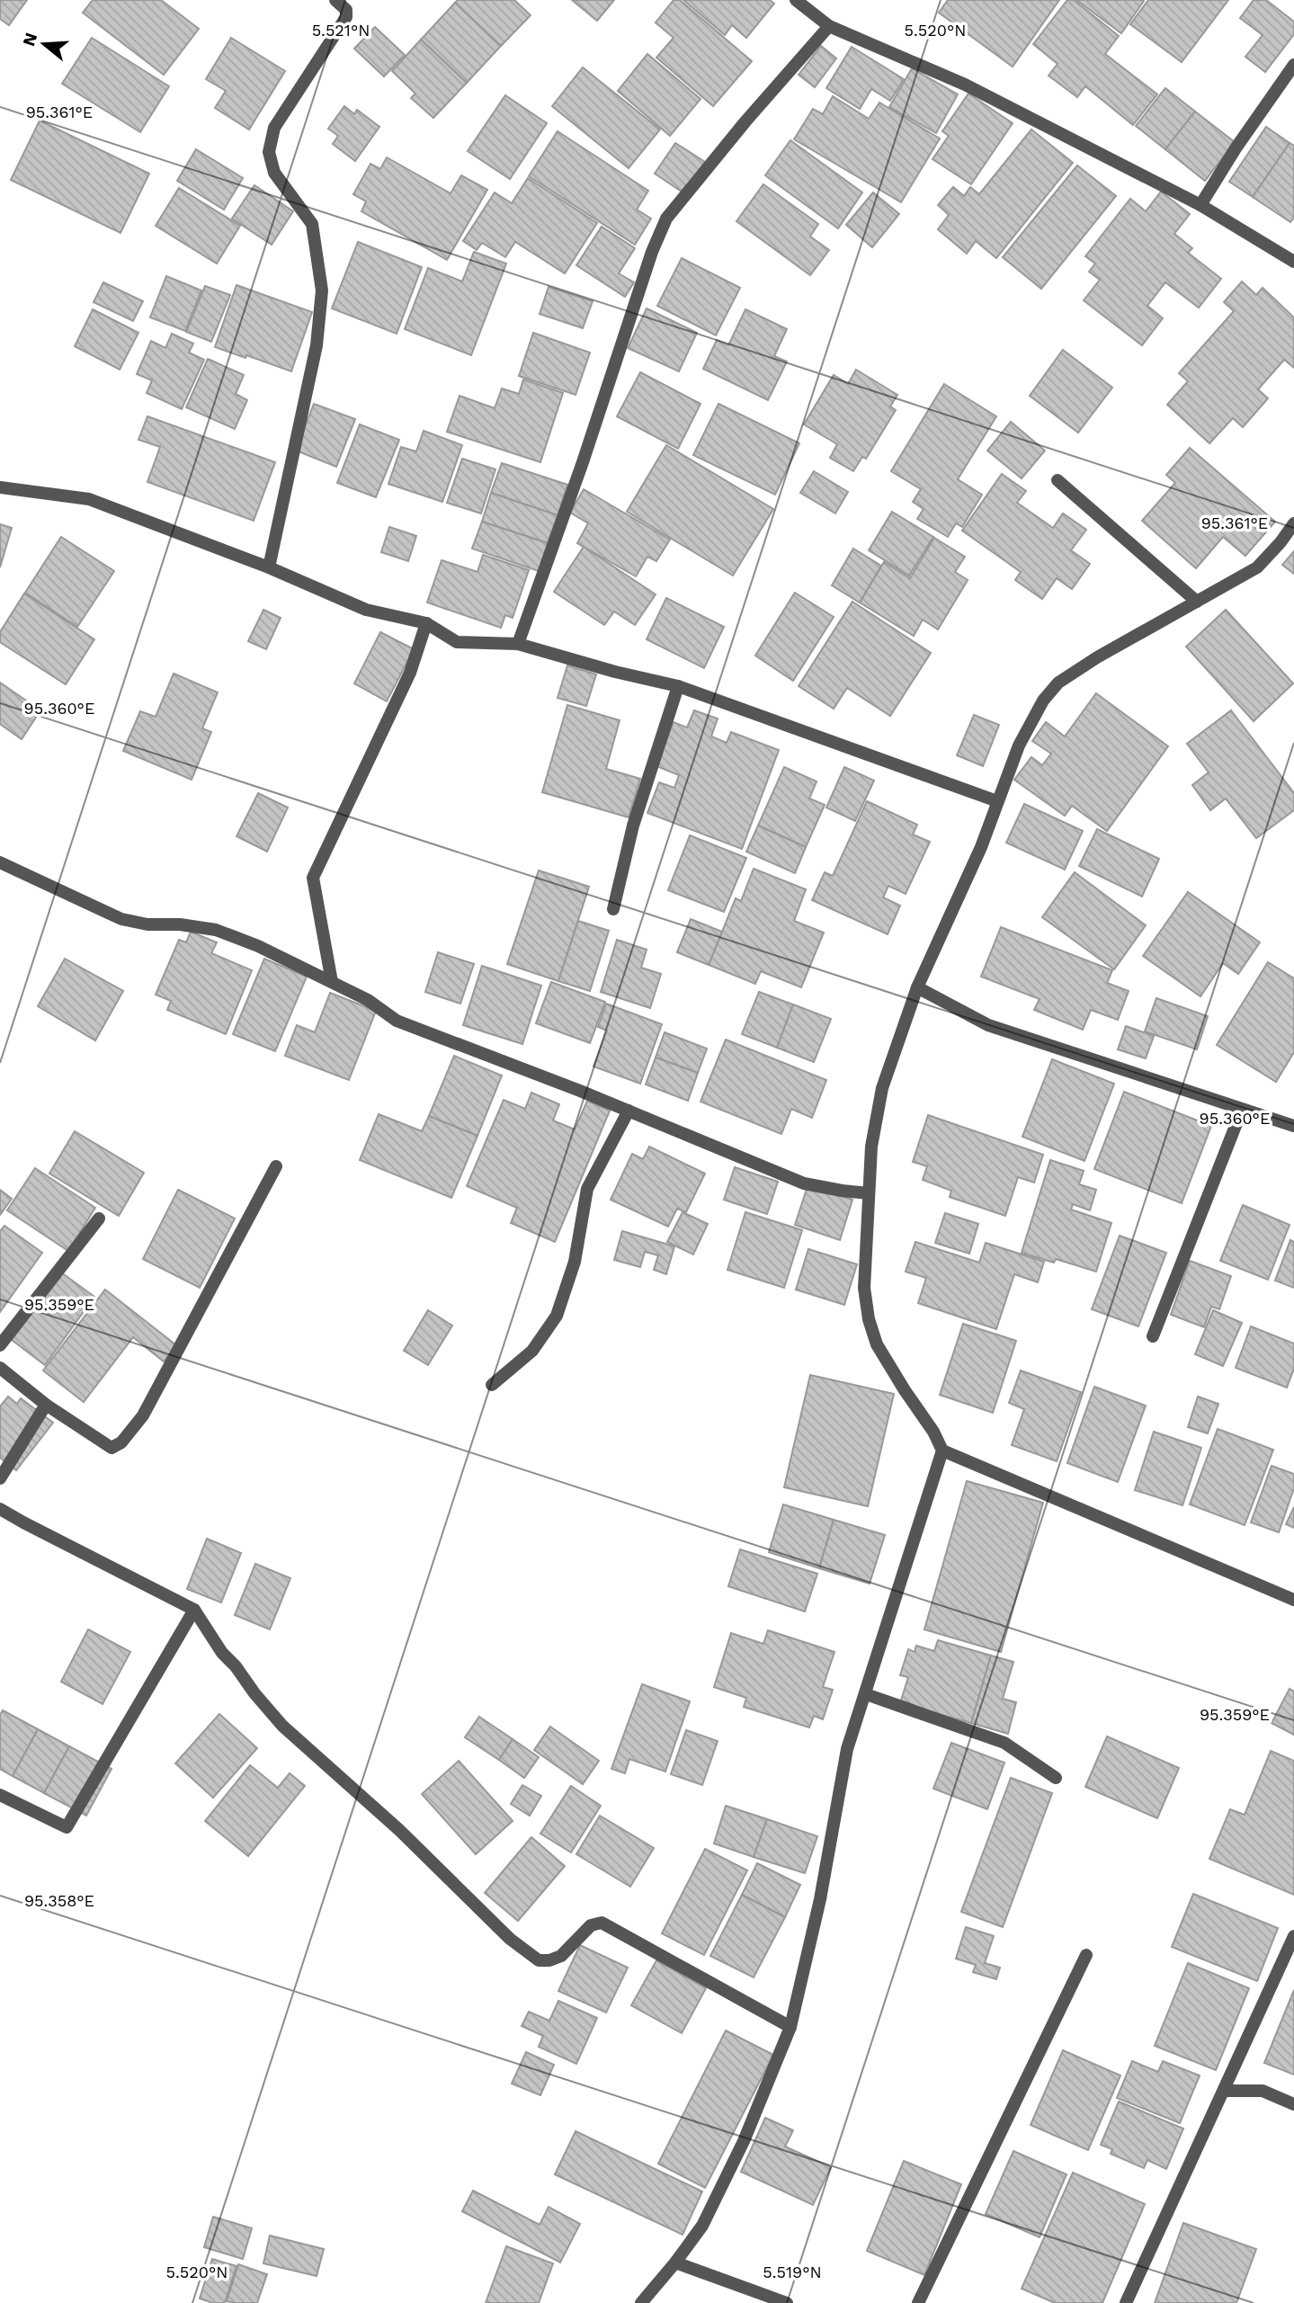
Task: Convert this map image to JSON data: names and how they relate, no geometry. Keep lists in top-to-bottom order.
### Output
{
  "north": "left",
  "coordinates": [
    "5.521°N",
    "5.520°N",
    "95.361°E",
    "95.360°E",
    "95.359°E",
    "95.358°E",
    "5.519°N"
  ]
}
